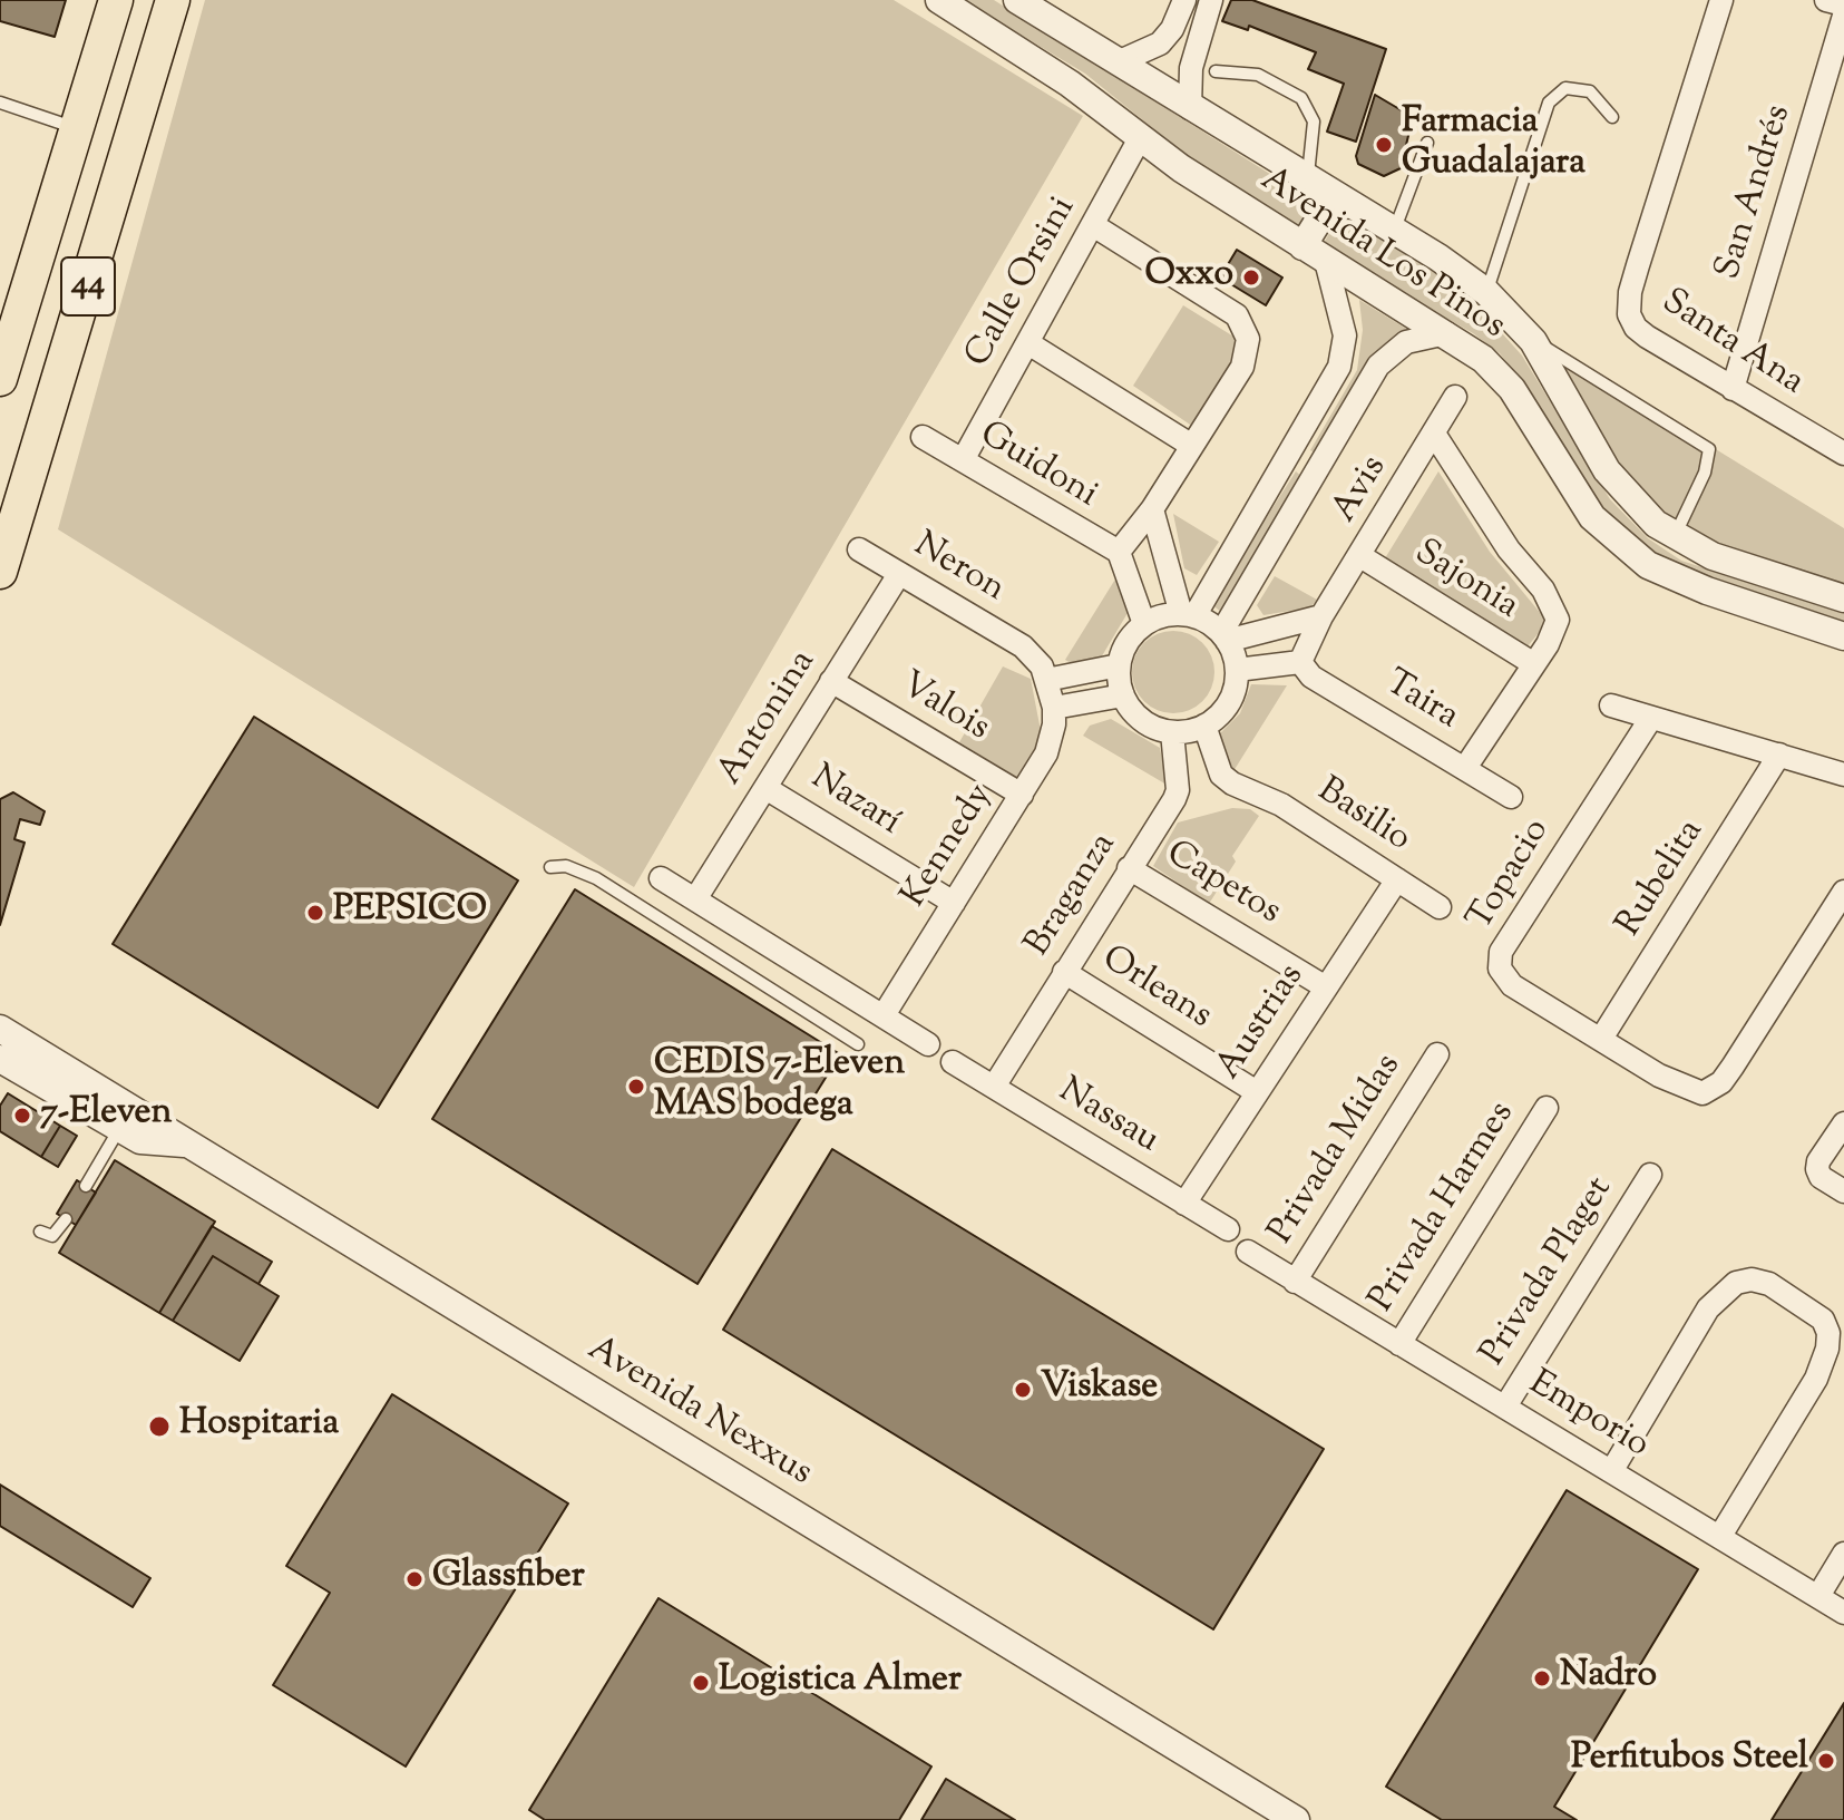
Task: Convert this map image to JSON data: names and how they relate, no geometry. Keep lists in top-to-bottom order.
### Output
{
  "streets": {
    "main road": ["44"],
    "street": [
      "San Andrés",
      "Avenida Los Pinos",
      "Calle Orsini",
      "Santa Ana",
      "Guidoni",
      "Avis",
      "Neron",
      "Sajonia",
      "Taira",
      "Valois",
      "Antonina",
      "Nazarí",
      "Basilio",
      "Kennedy",
      "Topacio",
      "Rubelita",
      "Capetos",
      "Braganza",
      "Orleans",
      "Austrias",
      "Nassau",
      "Privada Midas",
      "Privada Harmes",
      "Privada Plaget",
      "Avenida Nexxus",
      "Emporio"
    ]
  },
  "crossings": [
    ["San Andrés", "Santa Ana"],
    ["Avenida Los Pinos", "Calle Orsini"],
    ["Calle Orsini", "Guidoni"],
    ["Avis", "Sajonia"],
    ["Avis", "Taira"],
    ["Neron", "Antonina"],
    ["Neron", "Kennedy"],
    ["Valois", "Antonina"],
    ["Valois", "Kennedy"],
    ["Antonina", "Nazarí"],
    ["Nazarí", "Kennedy"],
    ["Basilio", "Braganza"],
    ["Basilio", "Austrias"],
    ["Topacio", "Rubelita"],
    ["Capetos", "Braganza"],
    ["Capetos", "Austrias"],
    ["Braganza", "Orleans"],
    ["Braganza", "Nassau"],
    ["Orleans", "Austrias"],
    ["Austrias", "Nassau"],
    ["Privada Midas", "Emporio"],
    ["Privada Harmes", "Emporio"],
    ["Privada Plaget", "Emporio"]
  ],
  "places": [
    "Farmacia Guadalajara",
    "Oxxo",
    "PEPSICO",
    "CEDIS 7-Eleven MAS bodega",
    "7-Eleven",
    "Viskase",
    "Hospitaria",
    "Glassfiber",
    "Nadro",
    "Logistica Almer",
    "Perfitubos Steel"
  ]
}
